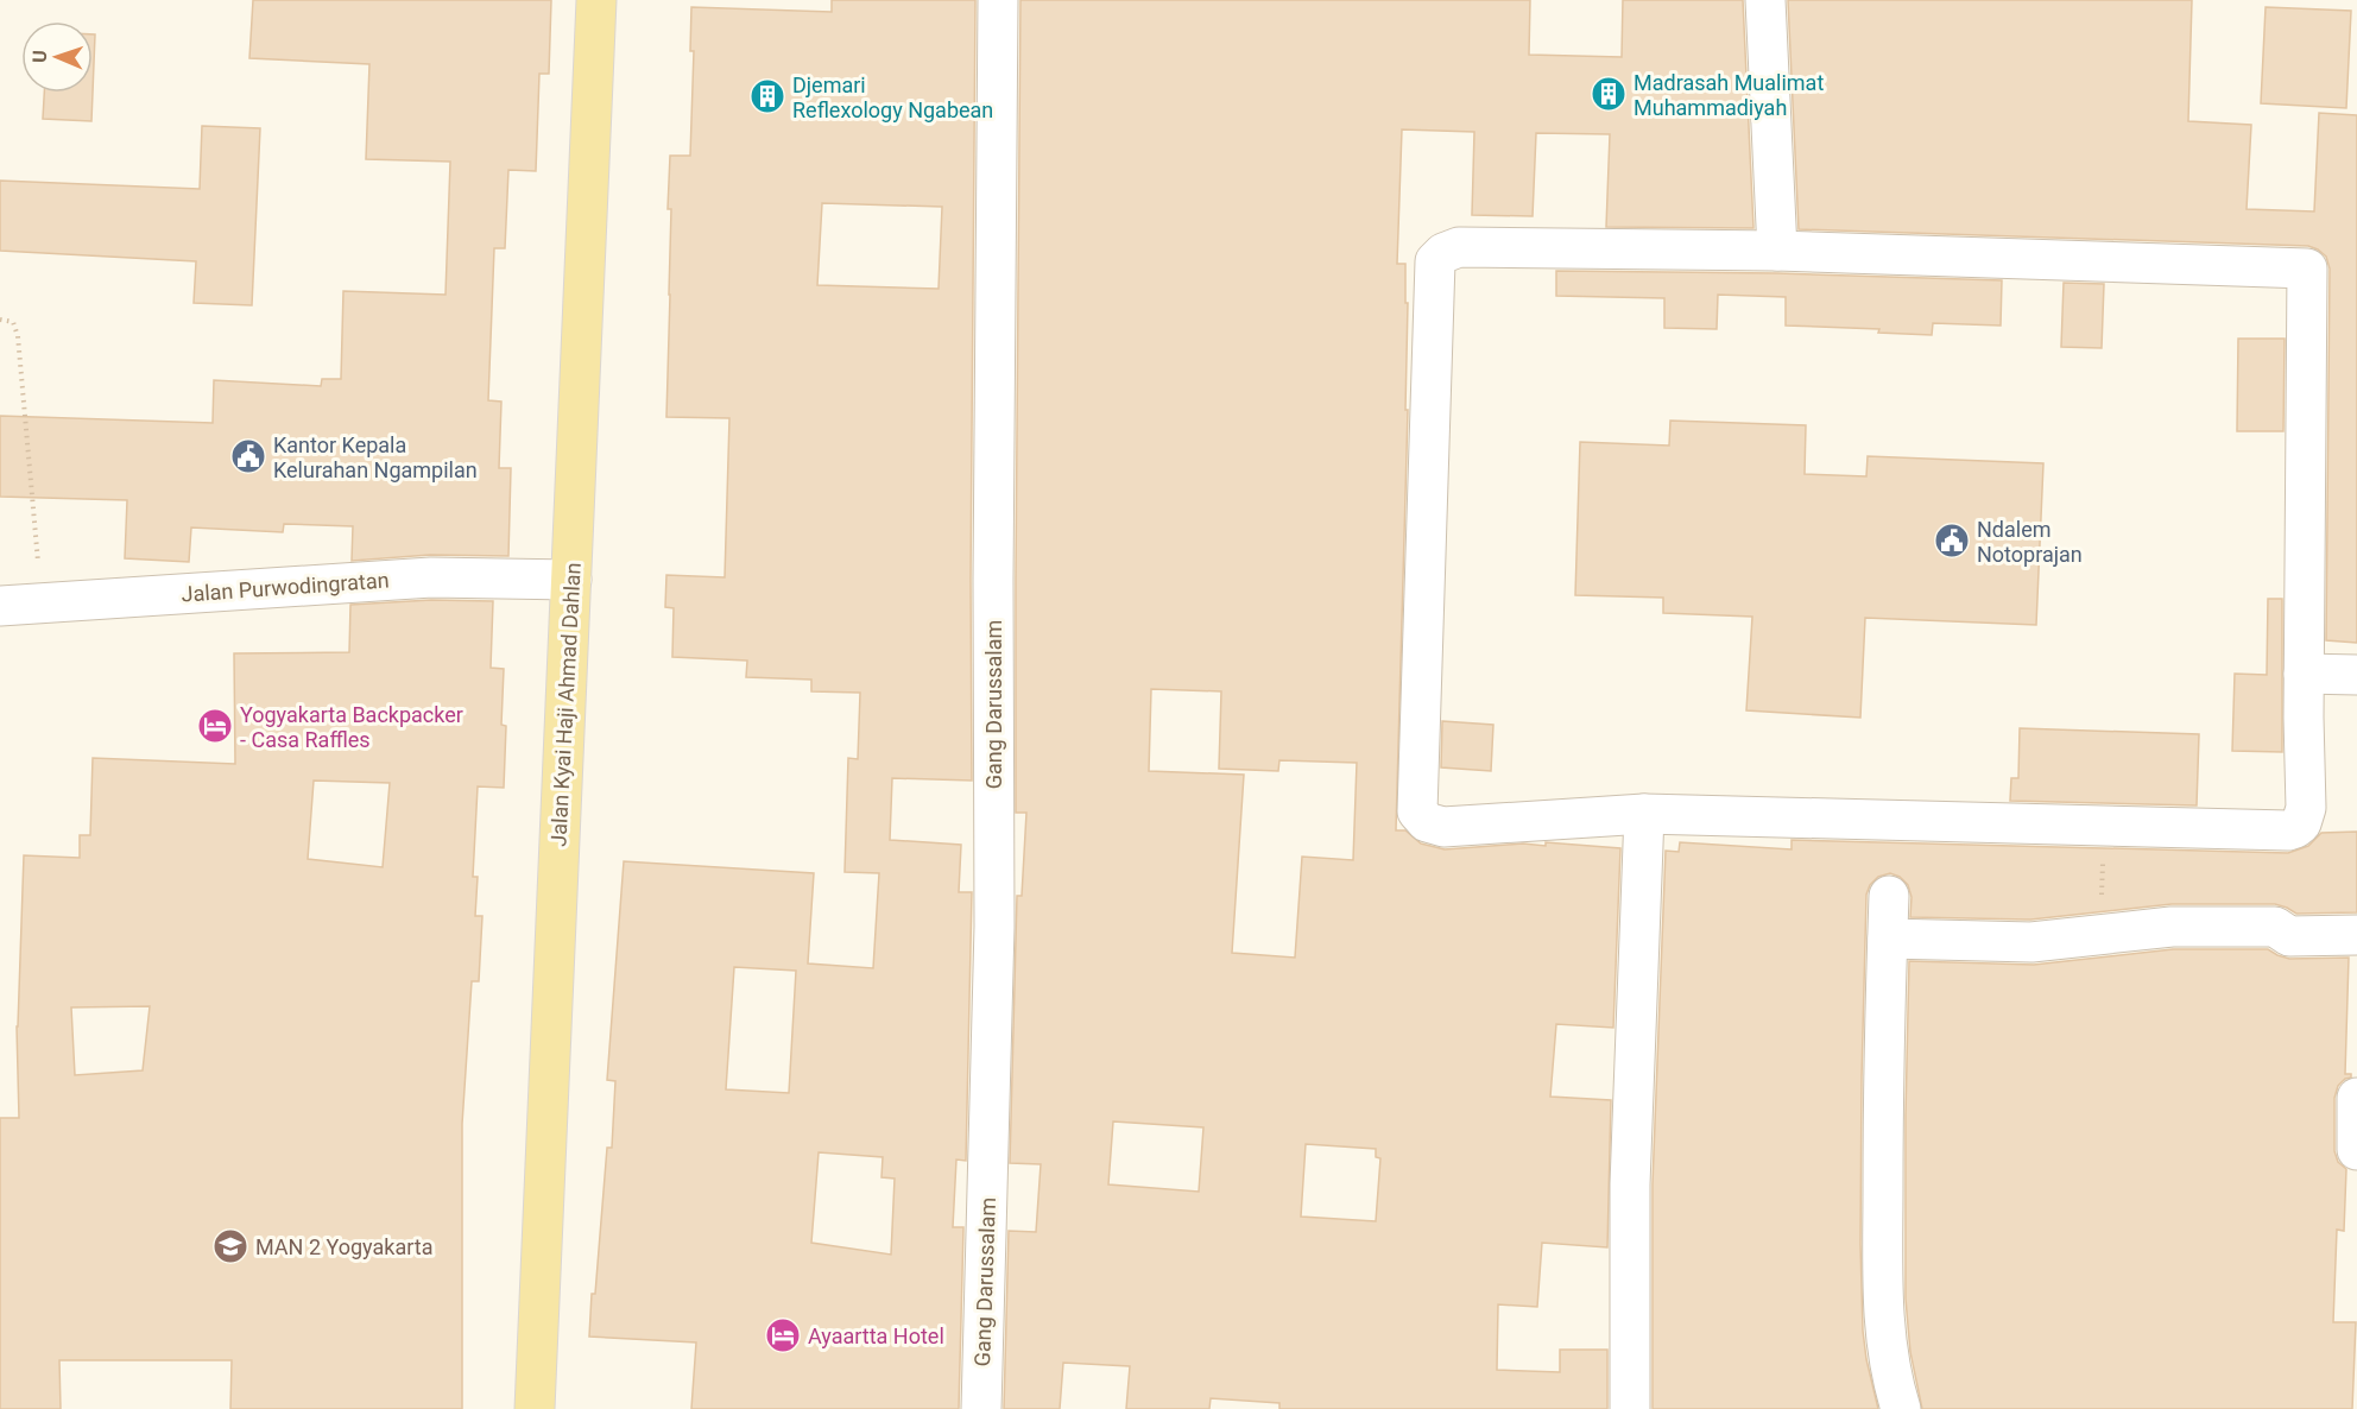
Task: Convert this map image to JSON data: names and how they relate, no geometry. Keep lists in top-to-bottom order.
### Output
{
  "streets": {
    "main road": ["Jalan Kyai Haji Ahmad Dahlan"],
    "street": ["Jalan Purwodingratan", "Gang Darussalam"]
  },
  "crossings": [
    ["Jalan Purwodingratan", "Jalan Kyai Haji Ahmad Dahlan"]
  ],
  "places": {
    "building": ["Madrasah Mualimat Muhammadiyah", "Djemari Reflexology Ngabean"],
    "public building": ["Kantor Kepala Kelurahan Ngampilan", "Ndalem Notoprajan"],
    "hotel": ["Yogyakarta Backpacker - Casa Raffles", "Ayaartta Hotel"],
    "school or university": ["MAN 2 Yogyakarta"]
  },
  "north": "left"
}
